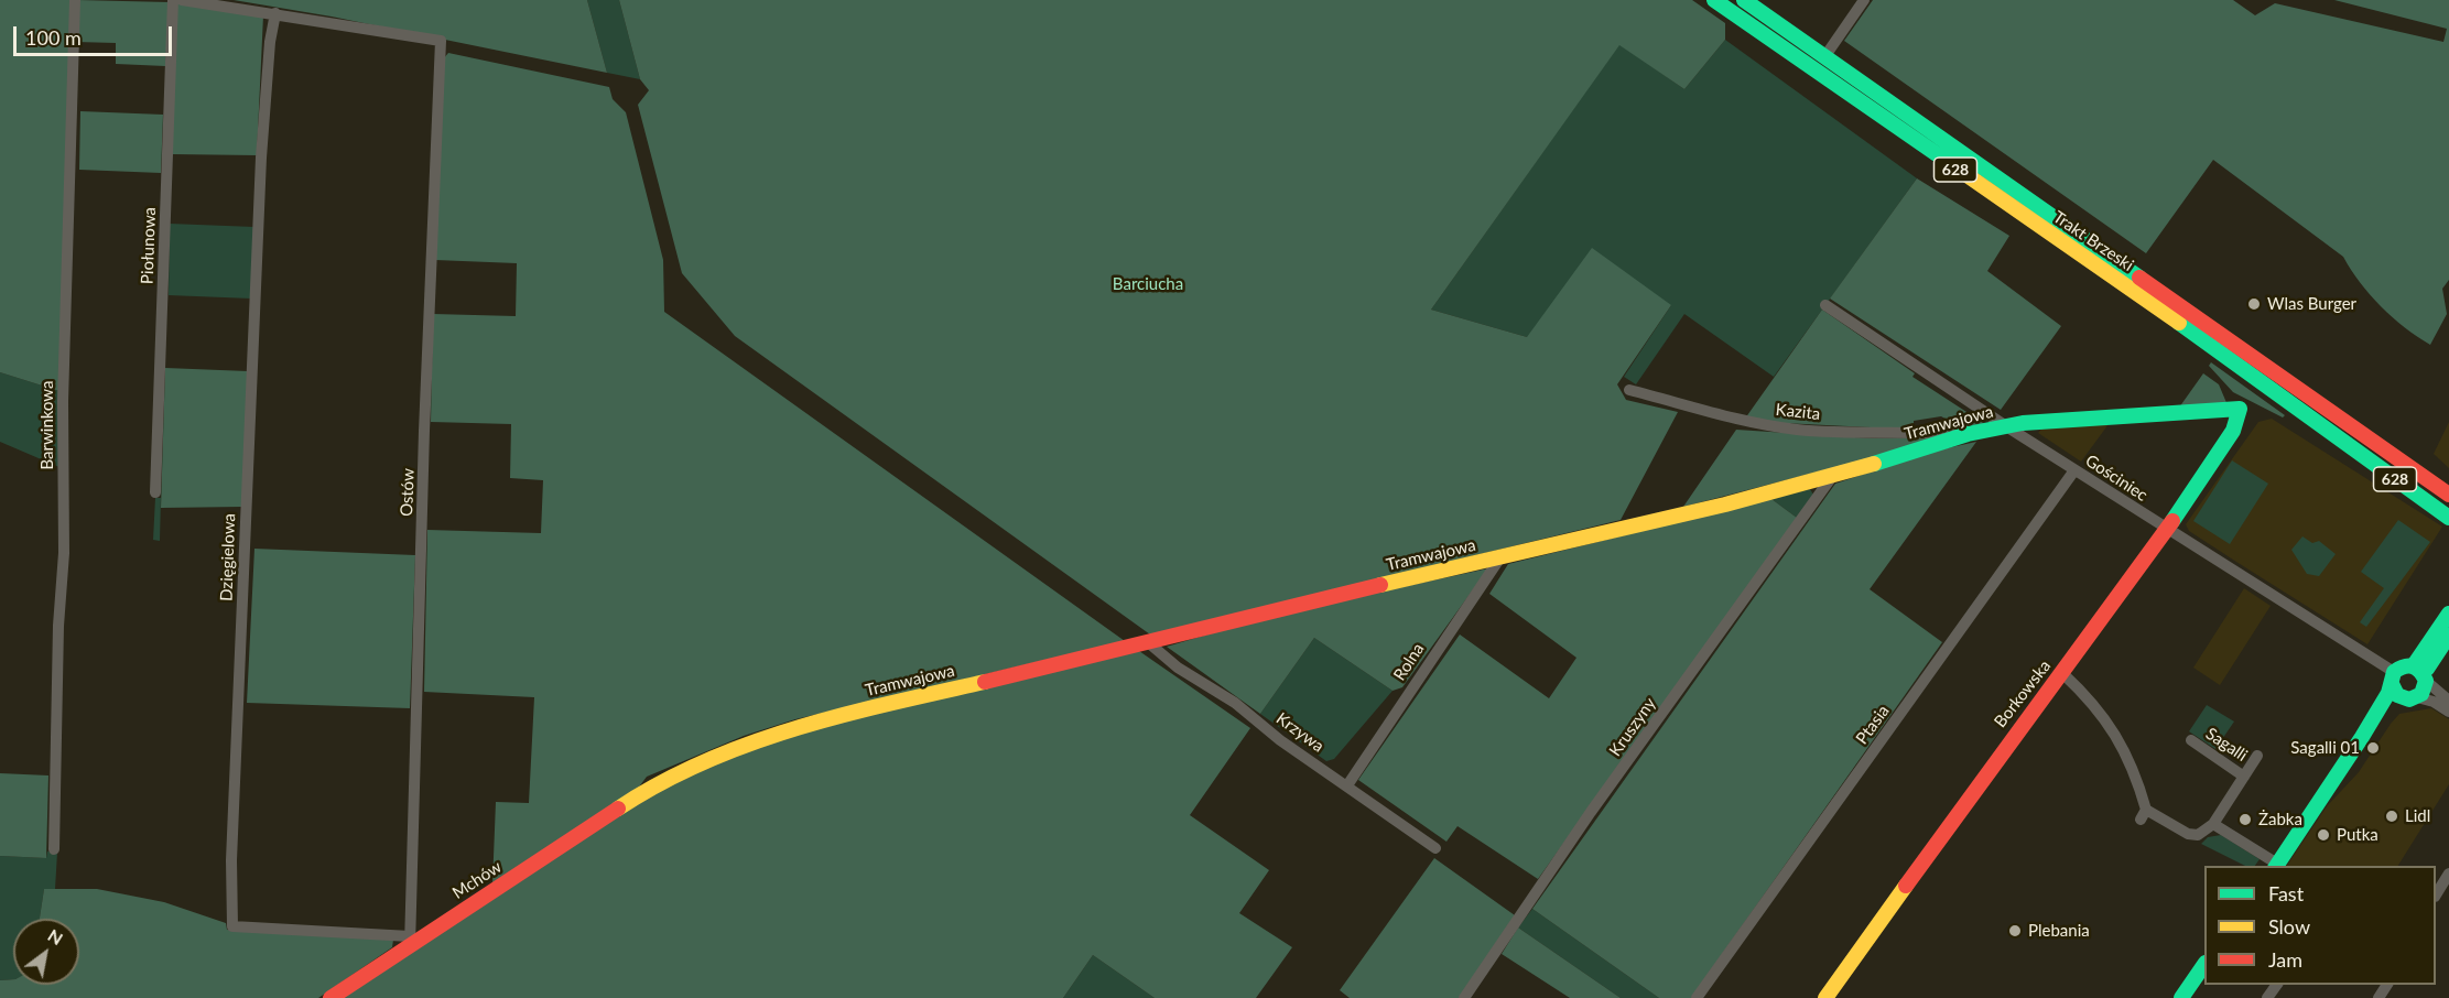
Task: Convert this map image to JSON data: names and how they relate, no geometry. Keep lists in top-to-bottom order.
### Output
{
  "streets": {
    "street": [
      "628",
      "Trakt Brzeski",
      "Piołunowa",
      "Kazita",
      "Tramwajowa",
      "Barwinkowa",
      "Gościniec",
      "Ostów",
      "Dzięgielowa",
      "Rolna",
      "Borkowska",
      "Ptasia",
      "Kruszyny",
      "Krzywa",
      "Sagalli",
      "Mchów"
    ]
  },
  "crossings": [
    ["Kazita", "Tramwajowa"],
    ["Tramwajowa", "Gościniec"],
    ["Tramwajowa", "Rolna"],
    ["Tramwajowa", "Borkowska"],
    ["Tramwajowa", "Kruszyny"],
    ["Tramwajowa", "Krzywa"],
    ["Tramwajowa", "Mchów"],
    ["Gościniec", "Borkowska"],
    ["Gościniec", "Ptasia"],
    ["Ostów", "Dzięgielowa"],
    ["Ostów", "Mchów"],
    ["Dzięgielowa", "Mchów"],
    ["Rolna", "Krzywa"]
  ],
  "parks": ["Barciucha"],
  "places": [
    "Wlas Burger",
    "Sagalli 01",
    "Lidl",
    "Żabka",
    "Putka",
    "Plebania"
  ],
  "legend": ["Fast", "Slow", "Jam"],
  "scale_bar": "100 m",
  "north": "top right"
}
